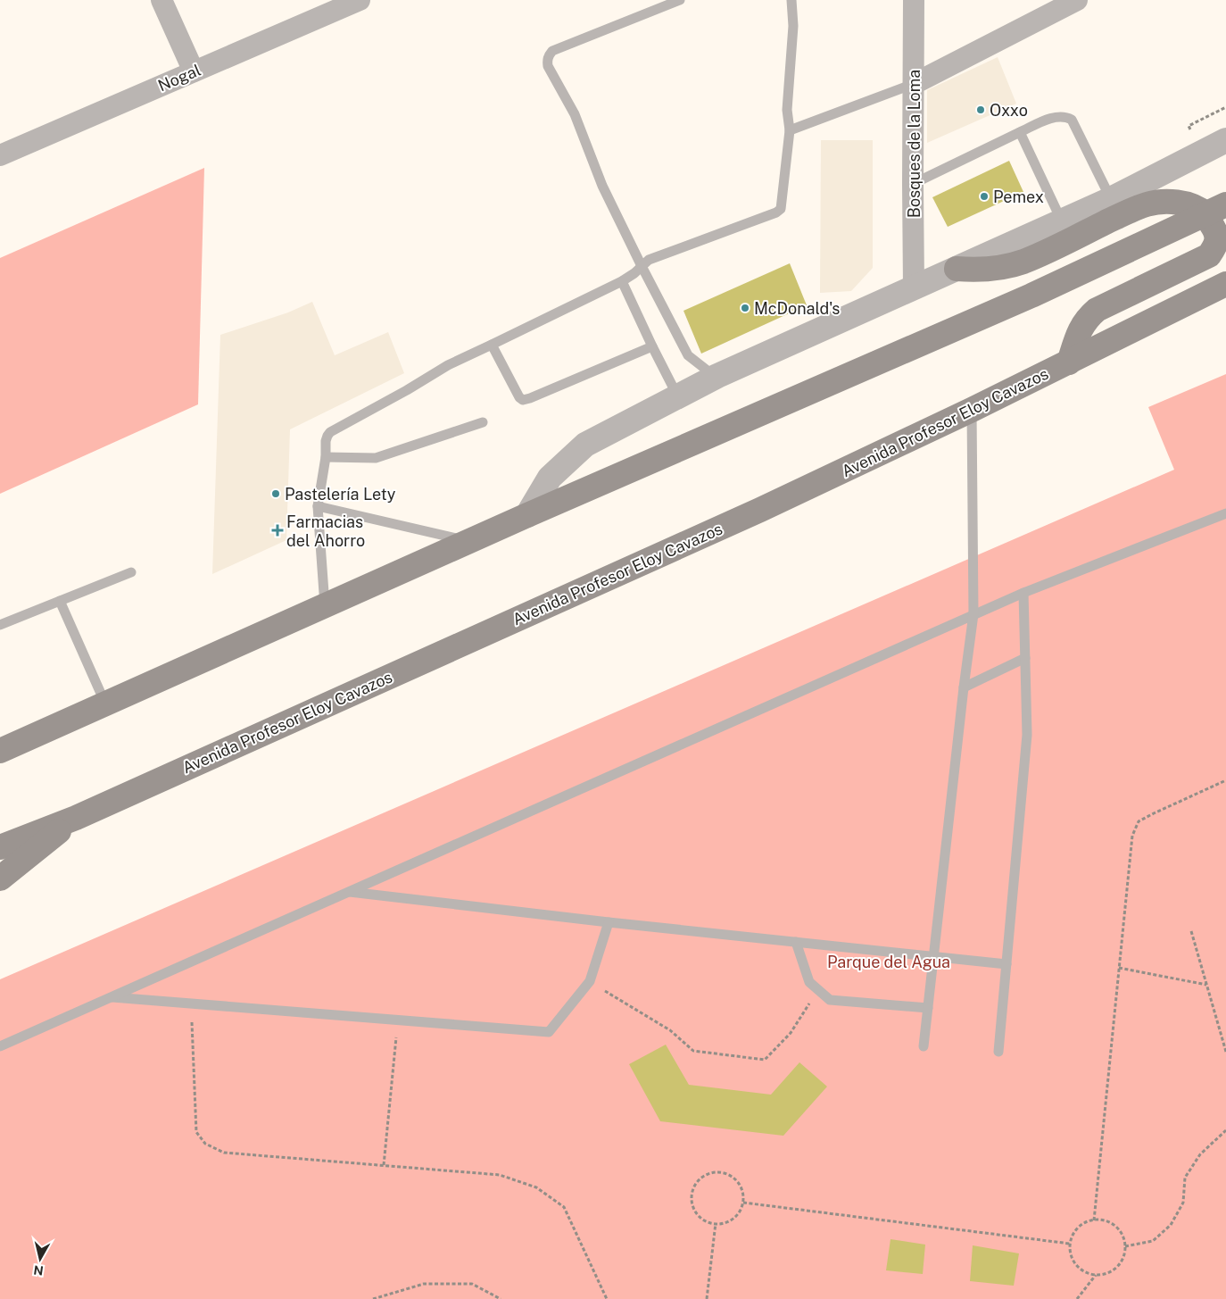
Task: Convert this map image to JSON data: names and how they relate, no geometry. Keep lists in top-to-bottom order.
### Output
{
  "streets": {
    "main road": ["Avenida Profesor Eloy Cavazos"],
    "street": ["Nogal", "Bosques de la Loma"]
  },
  "parks": ["Parque del Agua"],
  "places": {
    "other": [
      "Oxxo",
      "Pemex",
      "McDonald's",
      "Pastelería Lety"
    ],
    "health": ["Farmacias del Ahorro"]
  },
  "north": "bottom"
}
